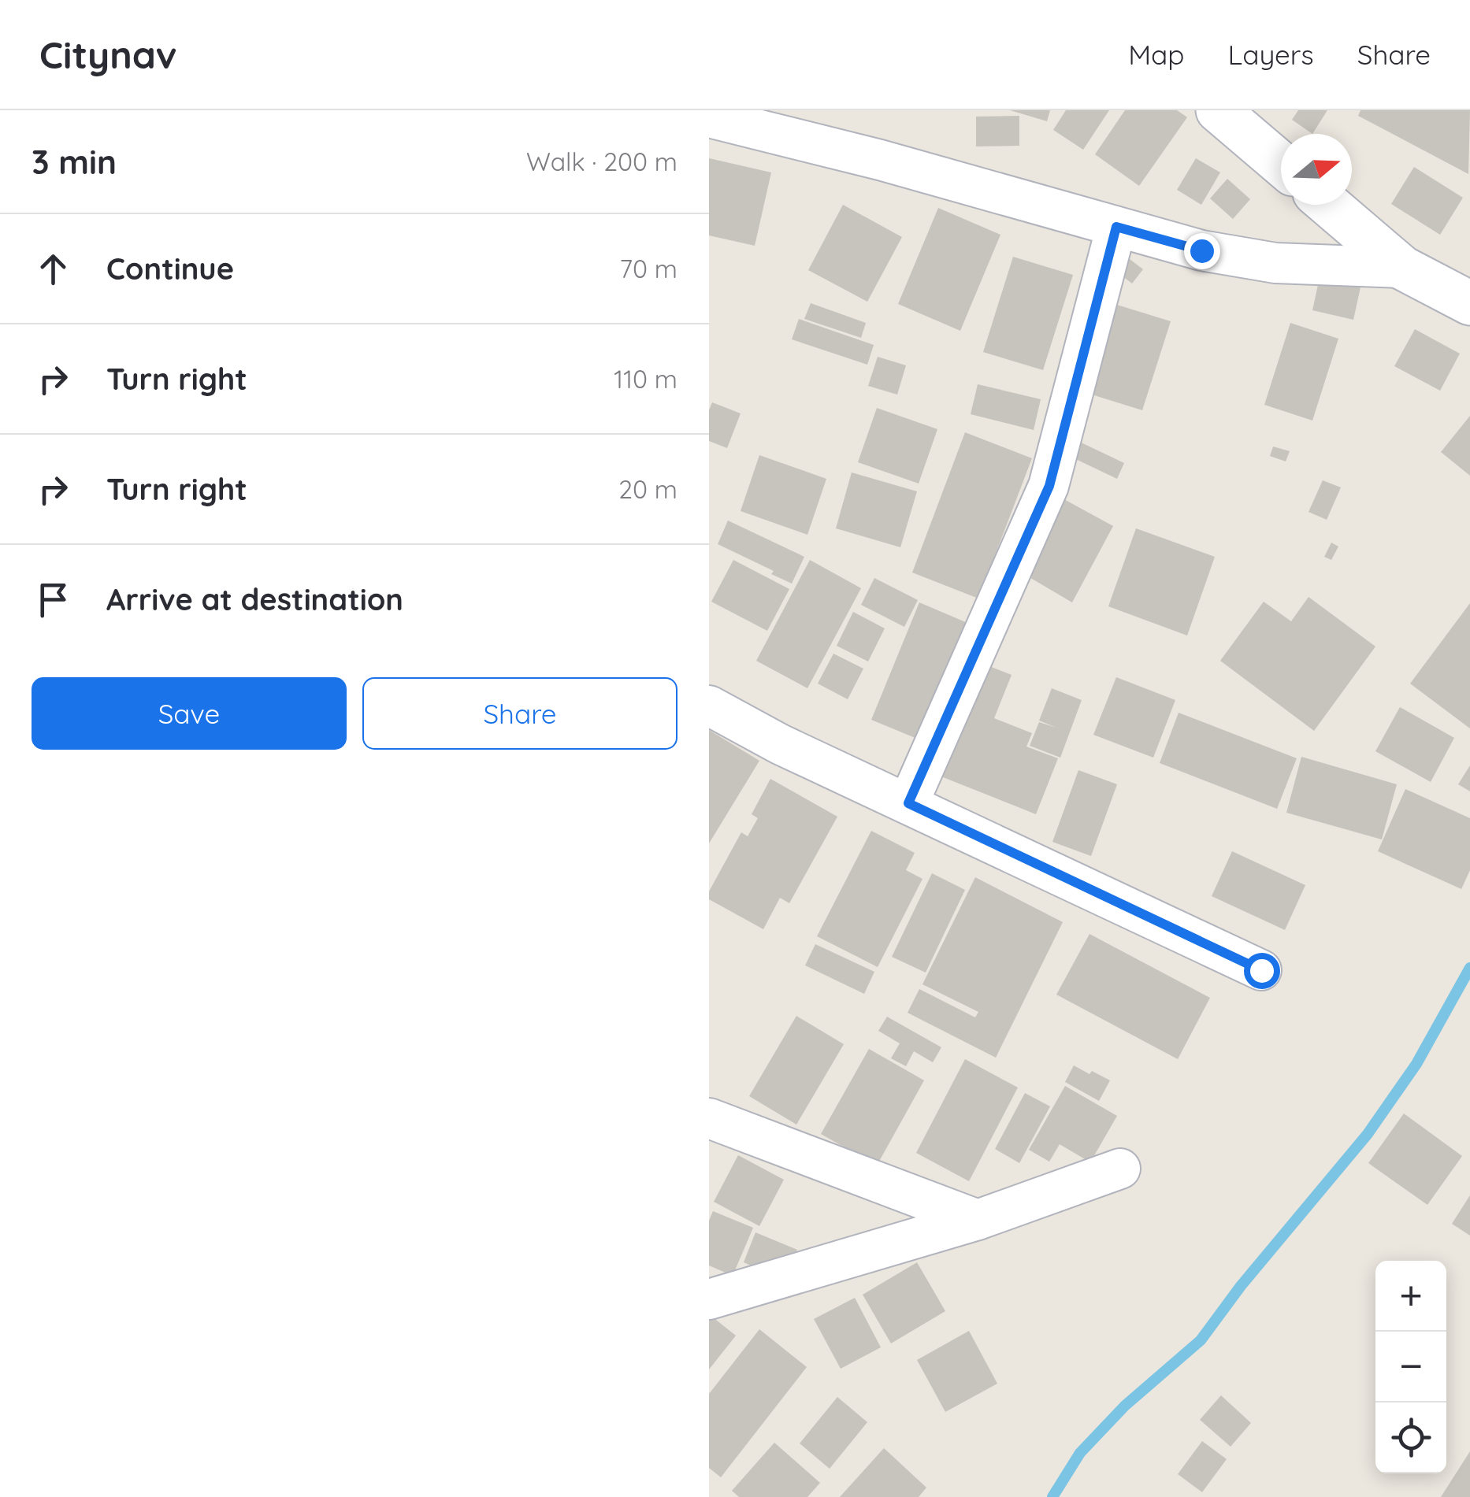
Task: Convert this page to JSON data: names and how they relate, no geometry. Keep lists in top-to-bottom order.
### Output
{
  "north": "right",
  "page": {
    "header": "Citynav",
    "nav": ["Map", "Layers", "Share"],
    "heading": ["3 min", "Walk · 200 m"],
    "list": [
      ["Continue", "70 m"],
      ["Turn right", "110 m"],
      ["Turn right", "20 m"],
      "Arrive at destination"
    ],
    "buttons": ["Save", "Share"],
    "map_buttons": ["+", "−"]
  }
}
